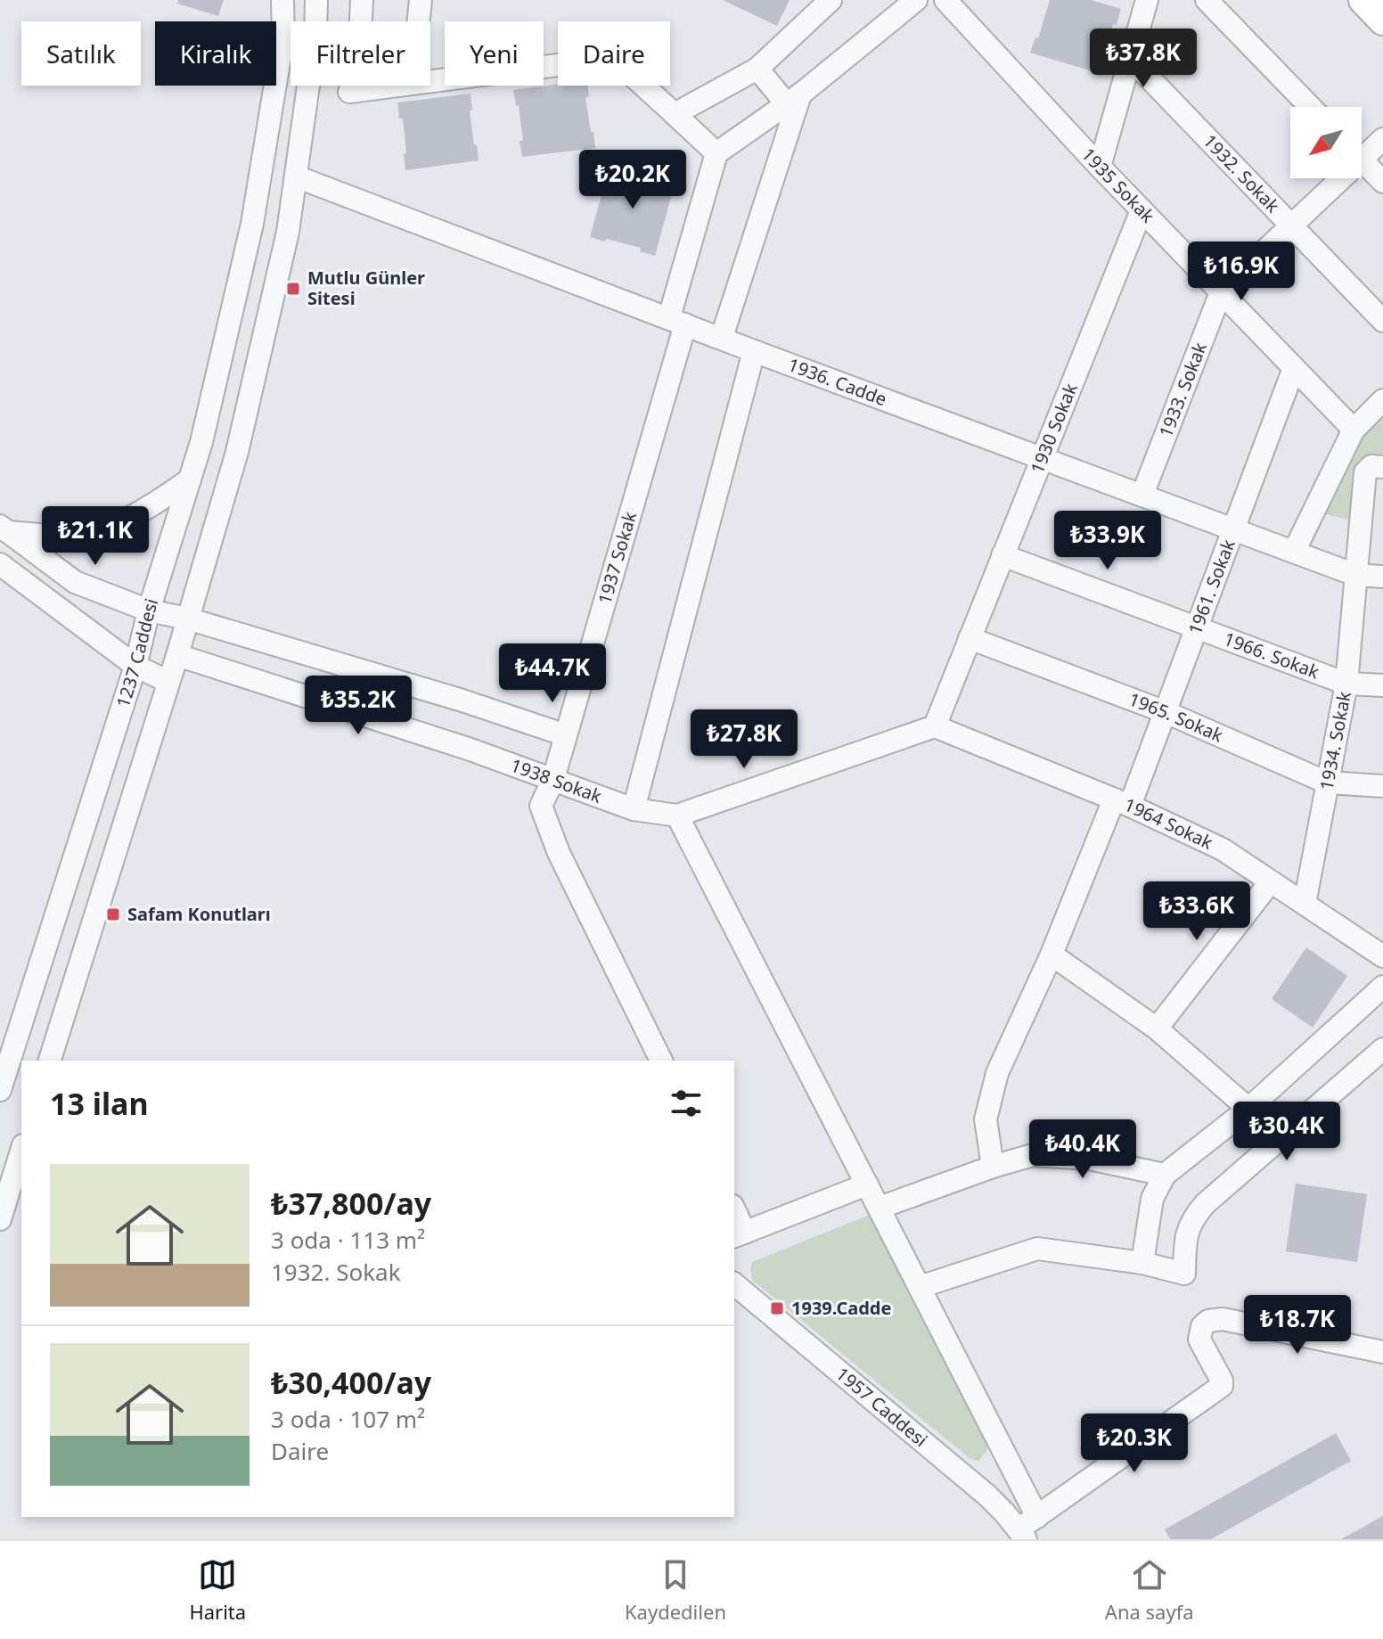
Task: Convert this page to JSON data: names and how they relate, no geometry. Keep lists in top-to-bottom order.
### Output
{
  "streets": {
    "street": [
      "1932. Sokak",
      "1935 Sokak",
      "1936. Cadde",
      "1933. Sokak",
      "1930 Sokak",
      "1937 Sokak",
      "1961. Sokak",
      "1237 Caddesi",
      "1966. Sokak",
      "1965. Sokak",
      "1934. Sokak",
      "1938 Sokak",
      "1964 Sokak",
      "1957 Caddesi"
    ]
  },
  "crossings": [
    ["1932. Sokak", "1933. Sokak"],
    ["1935 Sokak", "1933. Sokak"],
    ["1935 Sokak", "1930 Sokak"],
    ["1935 Sokak", "1961. Sokak"],
    ["1936. Cadde", "1933. Sokak"],
    ["1936. Cadde", "1930 Sokak"],
    ["1936. Cadde", "1937 Sokak"],
    ["1936. Cadde", "1961. Sokak"],
    ["1936. Cadde", "1237 Caddesi"],
    ["1936. Cadde", "1934. Sokak"],
    ["1930 Sokak", "1966. Sokak"],
    ["1930 Sokak", "1965. Sokak"],
    ["1930 Sokak", "1938 Sokak"],
    ["1930 Sokak", "1964 Sokak"],
    ["1937 Sokak", "1938 Sokak"],
    ["1961. Sokak", "1966. Sokak"],
    ["1961. Sokak", "1965. Sokak"],
    ["1961. Sokak", "1964 Sokak"],
    ["1237 Caddesi", "1938 Sokak"],
    ["1966. Sokak", "1934. Sokak"],
    ["1965. Sokak", "1934. Sokak"],
    ["1934. Sokak", "1964 Sokak"],
    ["1938 Sokak", "1964 Sokak"]
  ],
  "places": {
    "transit": ["Mutlu Günler Sitesi", "Safam Konutları", "1939.Cadde"]
  },
  "north": "bottom left",
  "page": {
    "chip": [
      "Satılık",
      "Kiralık",
      "Filtreler",
      "Yeni",
      "Daire"
    ],
    "price": [
      "₺37.8K",
      "₺20.2K",
      "₺16.9K",
      "₺21.1K",
      "₺33.9K",
      "₺44.7K",
      "₺35.2K",
      "₺27.8K",
      "₺33.6K",
      "₺30.4K",
      "₺40.4K",
      "₺18.7K",
      "₺20.3K"
    ],
    "heading": "13 ilan",
    "list": [
      {
        "name": "₺37,800/ay",
        "note": "3 oda · 113 m² · 1932. Sokak"
      },
      {
        "name": "₺30,400/ay",
        "note": "3 oda · 107 m² · Daire"
      }
    ],
    "tabs": ["Harita", "Kaydedilen", "Ana sayfa"]
  }
}
